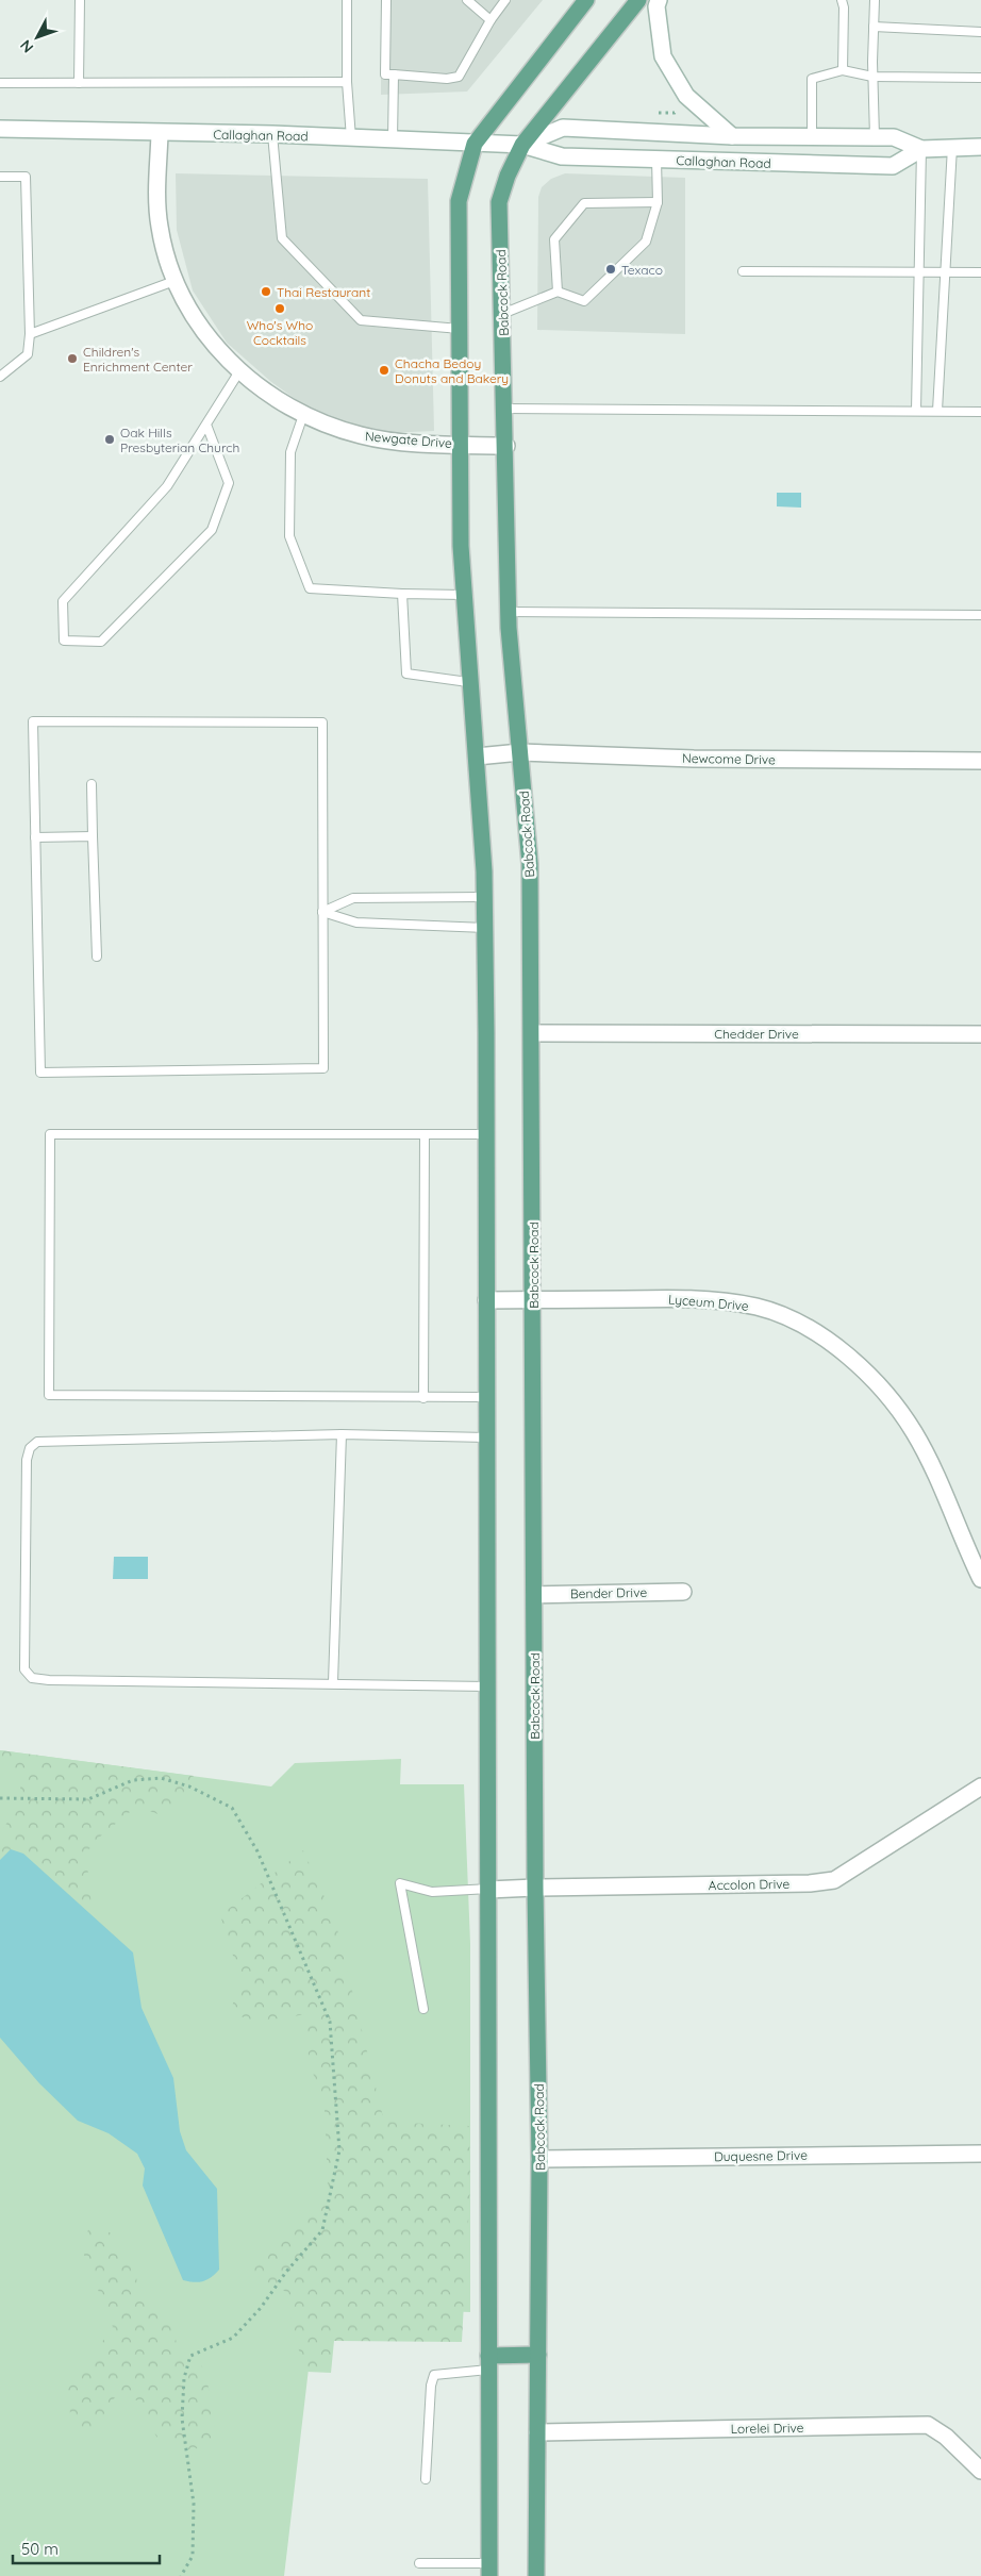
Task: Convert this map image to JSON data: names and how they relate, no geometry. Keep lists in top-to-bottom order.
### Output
{
  "streets": {
    "main road": ["Babcock Road"],
    "street": [
      "Callaghan Road",
      "Newgate Drive",
      "Newcome Drive",
      "Chedder Drive",
      "Lyceum Drive",
      "Bender Drive",
      "Accolon Drive",
      "Duquesne Drive",
      "Lorelei Drive"
    ]
  },
  "crossings": [
    ["Callaghan Road", "Babcock Road"],
    ["Callaghan Road", "Newgate Drive"],
    ["Babcock Road", "Newgate Drive"],
    ["Babcock Road", "Newcome Drive"],
    ["Babcock Road", "Chedder Drive"],
    ["Babcock Road", "Lyceum Drive"],
    ["Babcock Road", "Bender Drive"],
    ["Babcock Road", "Accolon Drive"],
    ["Babcock Road", "Duquesne Drive"],
    ["Babcock Road", "Lorelei Drive"]
  ],
  "places": [
    "Texaco",
    "Thai Restaurant",
    "Who's Who Cocktails",
    "Children's Enrichment Center",
    "Chacha Bedoy Donuts and Bakery",
    "Oak Hills Presbyterian Church"
  ],
  "scale_bar": "50 m",
  "north": "bottom left"
}
